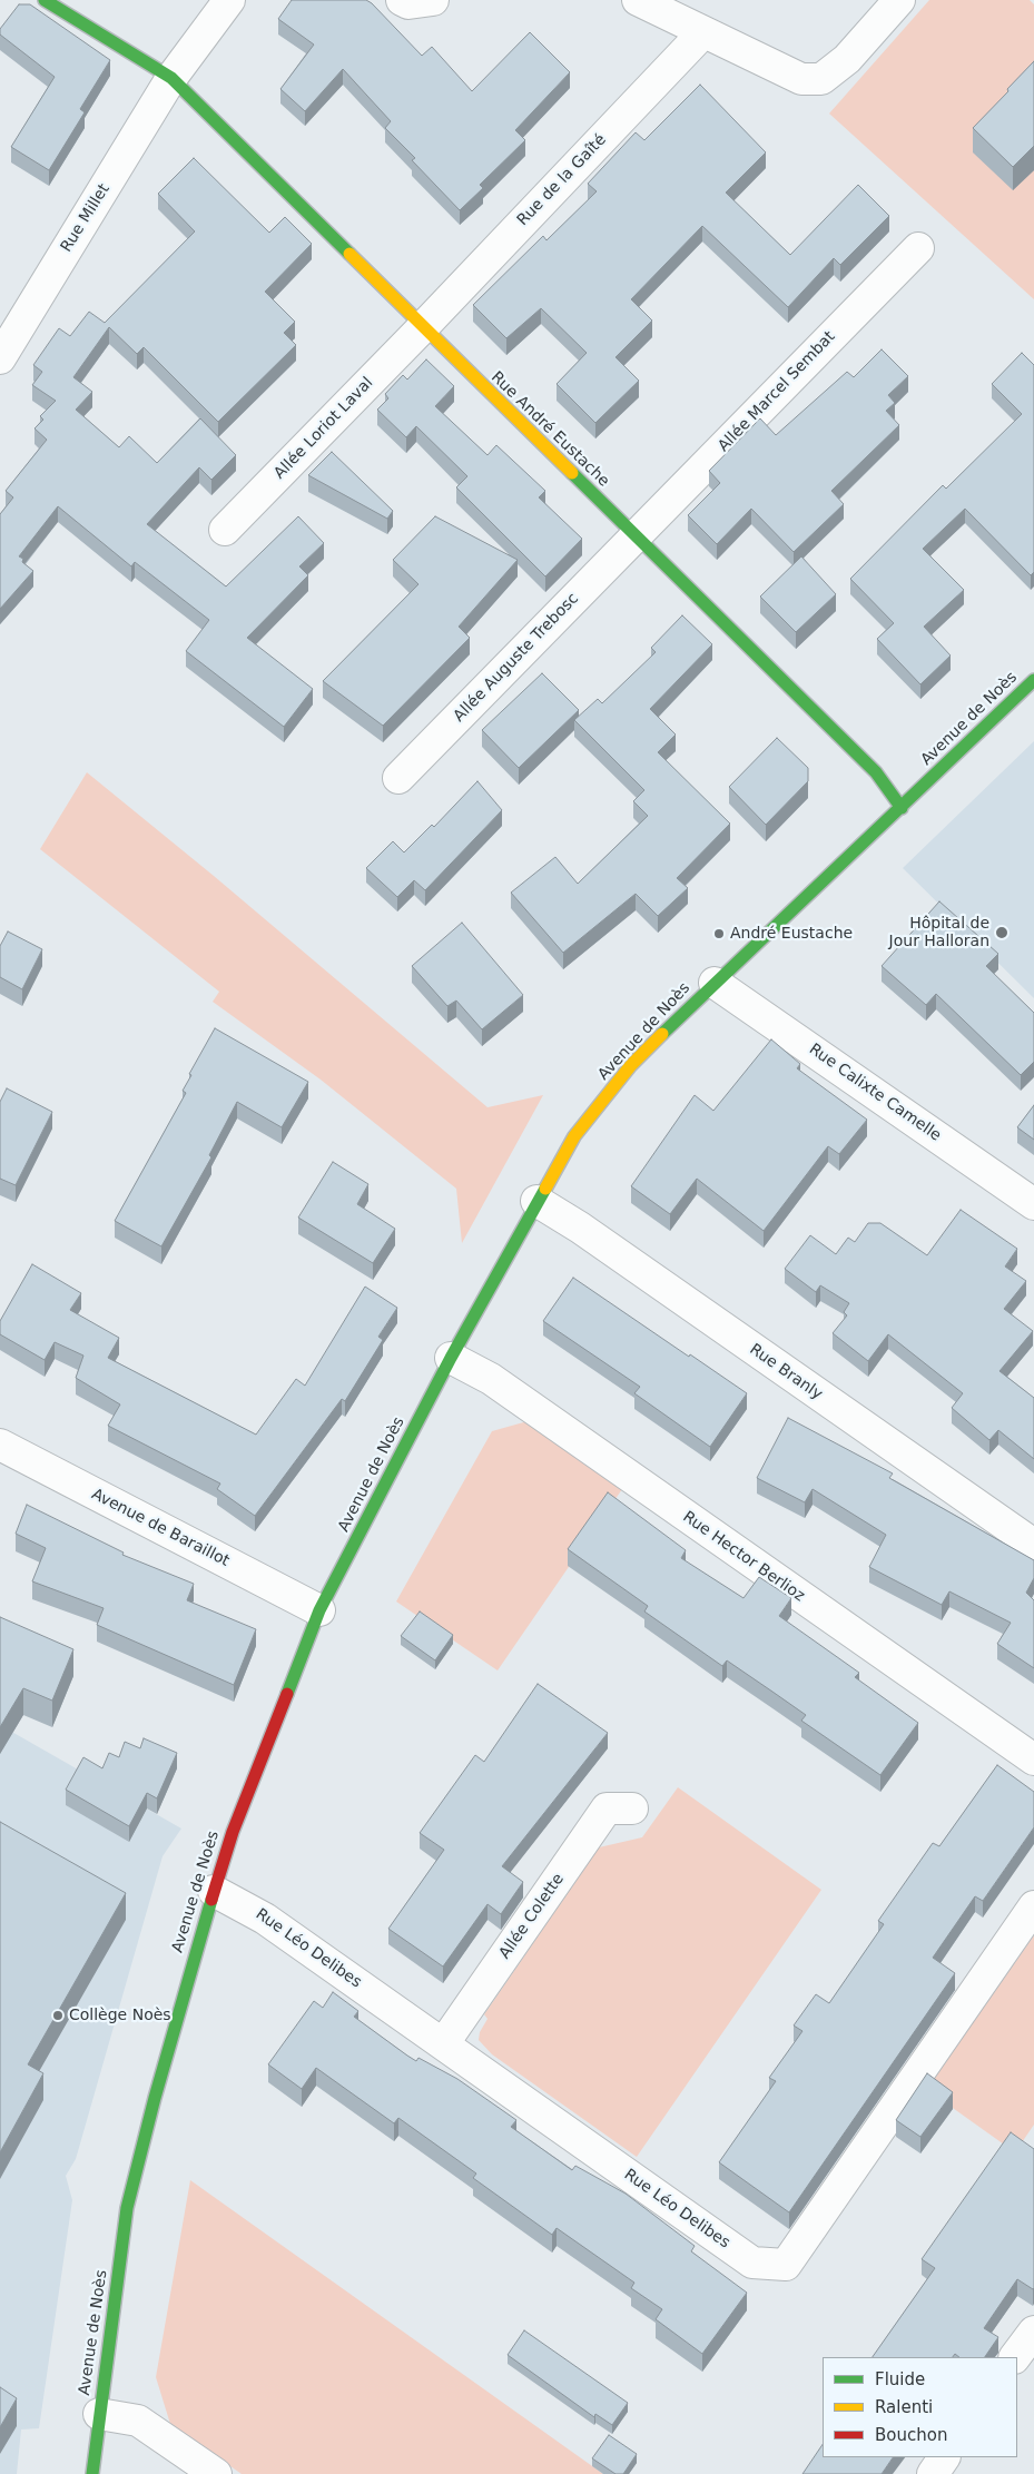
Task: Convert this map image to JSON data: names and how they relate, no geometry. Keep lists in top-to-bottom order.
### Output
{
  "streets": {
    "street": [
      "Rue de la Gaîté",
      "Rue Millet",
      "Allée Marcel Sembat",
      "Allée Loriot Laval",
      "Rue André Eustache",
      "Allée Auguste Trebosc",
      "Avenue de Noès",
      "Rue Calixte Camelle",
      "Rue Branly",
      "Avenue de Baraillot",
      "Rue Hector Berlioz",
      "Allée Colette",
      "Rue Léo Delibes"
    ]
  },
  "crossings": [
    ["Rue de la Gaîté", "Allée Loriot Laval"],
    ["Rue de la Gaîté", "Rue André Eustache"],
    ["Rue Millet", "Rue André Eustache"],
    ["Allée Marcel Sembat", "Rue André Eustache"],
    ["Allée Marcel Sembat", "Allée Auguste Trebosc"],
    ["Allée Loriot Laval", "Rue André Eustache"],
    ["Rue André Eustache", "Allée Auguste Trebosc"],
    ["Rue André Eustache", "Avenue de Noès"],
    ["Avenue de Noès", "Rue Calixte Camelle"],
    ["Avenue de Noès", "Rue Branly"],
    ["Avenue de Noès", "Avenue de Baraillot"],
    ["Avenue de Noès", "Rue Hector Berlioz"],
    ["Avenue de Noès", "Rue Léo Delibes"],
    ["Allée Colette", "Rue Léo Delibes"]
  ],
  "places": ["Hôpital de Jour Halloran", "André Eustache", "Collège Noès"],
  "legend": ["Fluide", "Ralenti", "Bouchon"]
}
